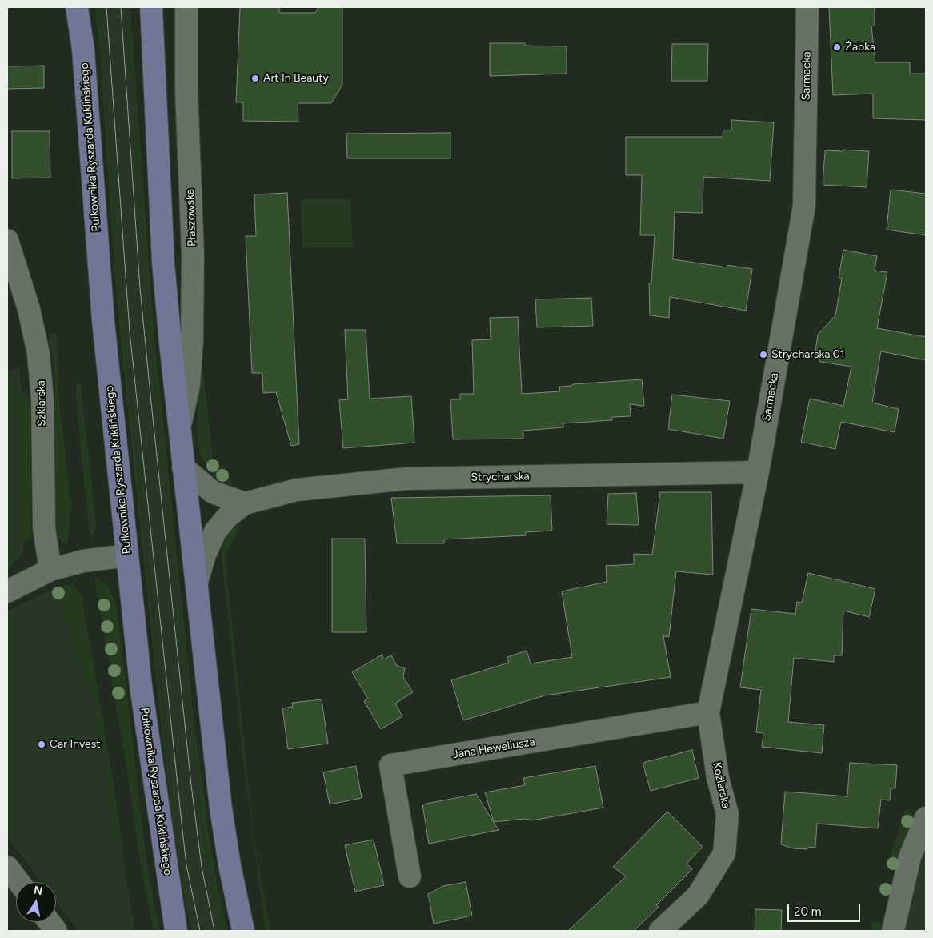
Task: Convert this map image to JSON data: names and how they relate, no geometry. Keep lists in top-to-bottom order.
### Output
{
  "streets": {
    "main road": ["Pułkownika Ryszarda Kuklińskiego"],
    "street": [
      "Sarmacka",
      "Płaszowska",
      "Szklarska",
      "Strycharska",
      "Jana Heweliusza",
      "Koźlarska"
    ]
  },
  "crossings": [
    ["Sarmacka", "Strycharska"],
    ["Sarmacka", "Jana Heweliusza"],
    ["Sarmacka", "Koźlarska"],
    ["Jana Heweliusza", "Koźlarska"]
  ],
  "places": [
    "Żabka",
    "Art In Beauty",
    "Strycharska 01",
    "Car Invest"
  ],
  "scale_bar": "20 m",
  "north": "top"
}
